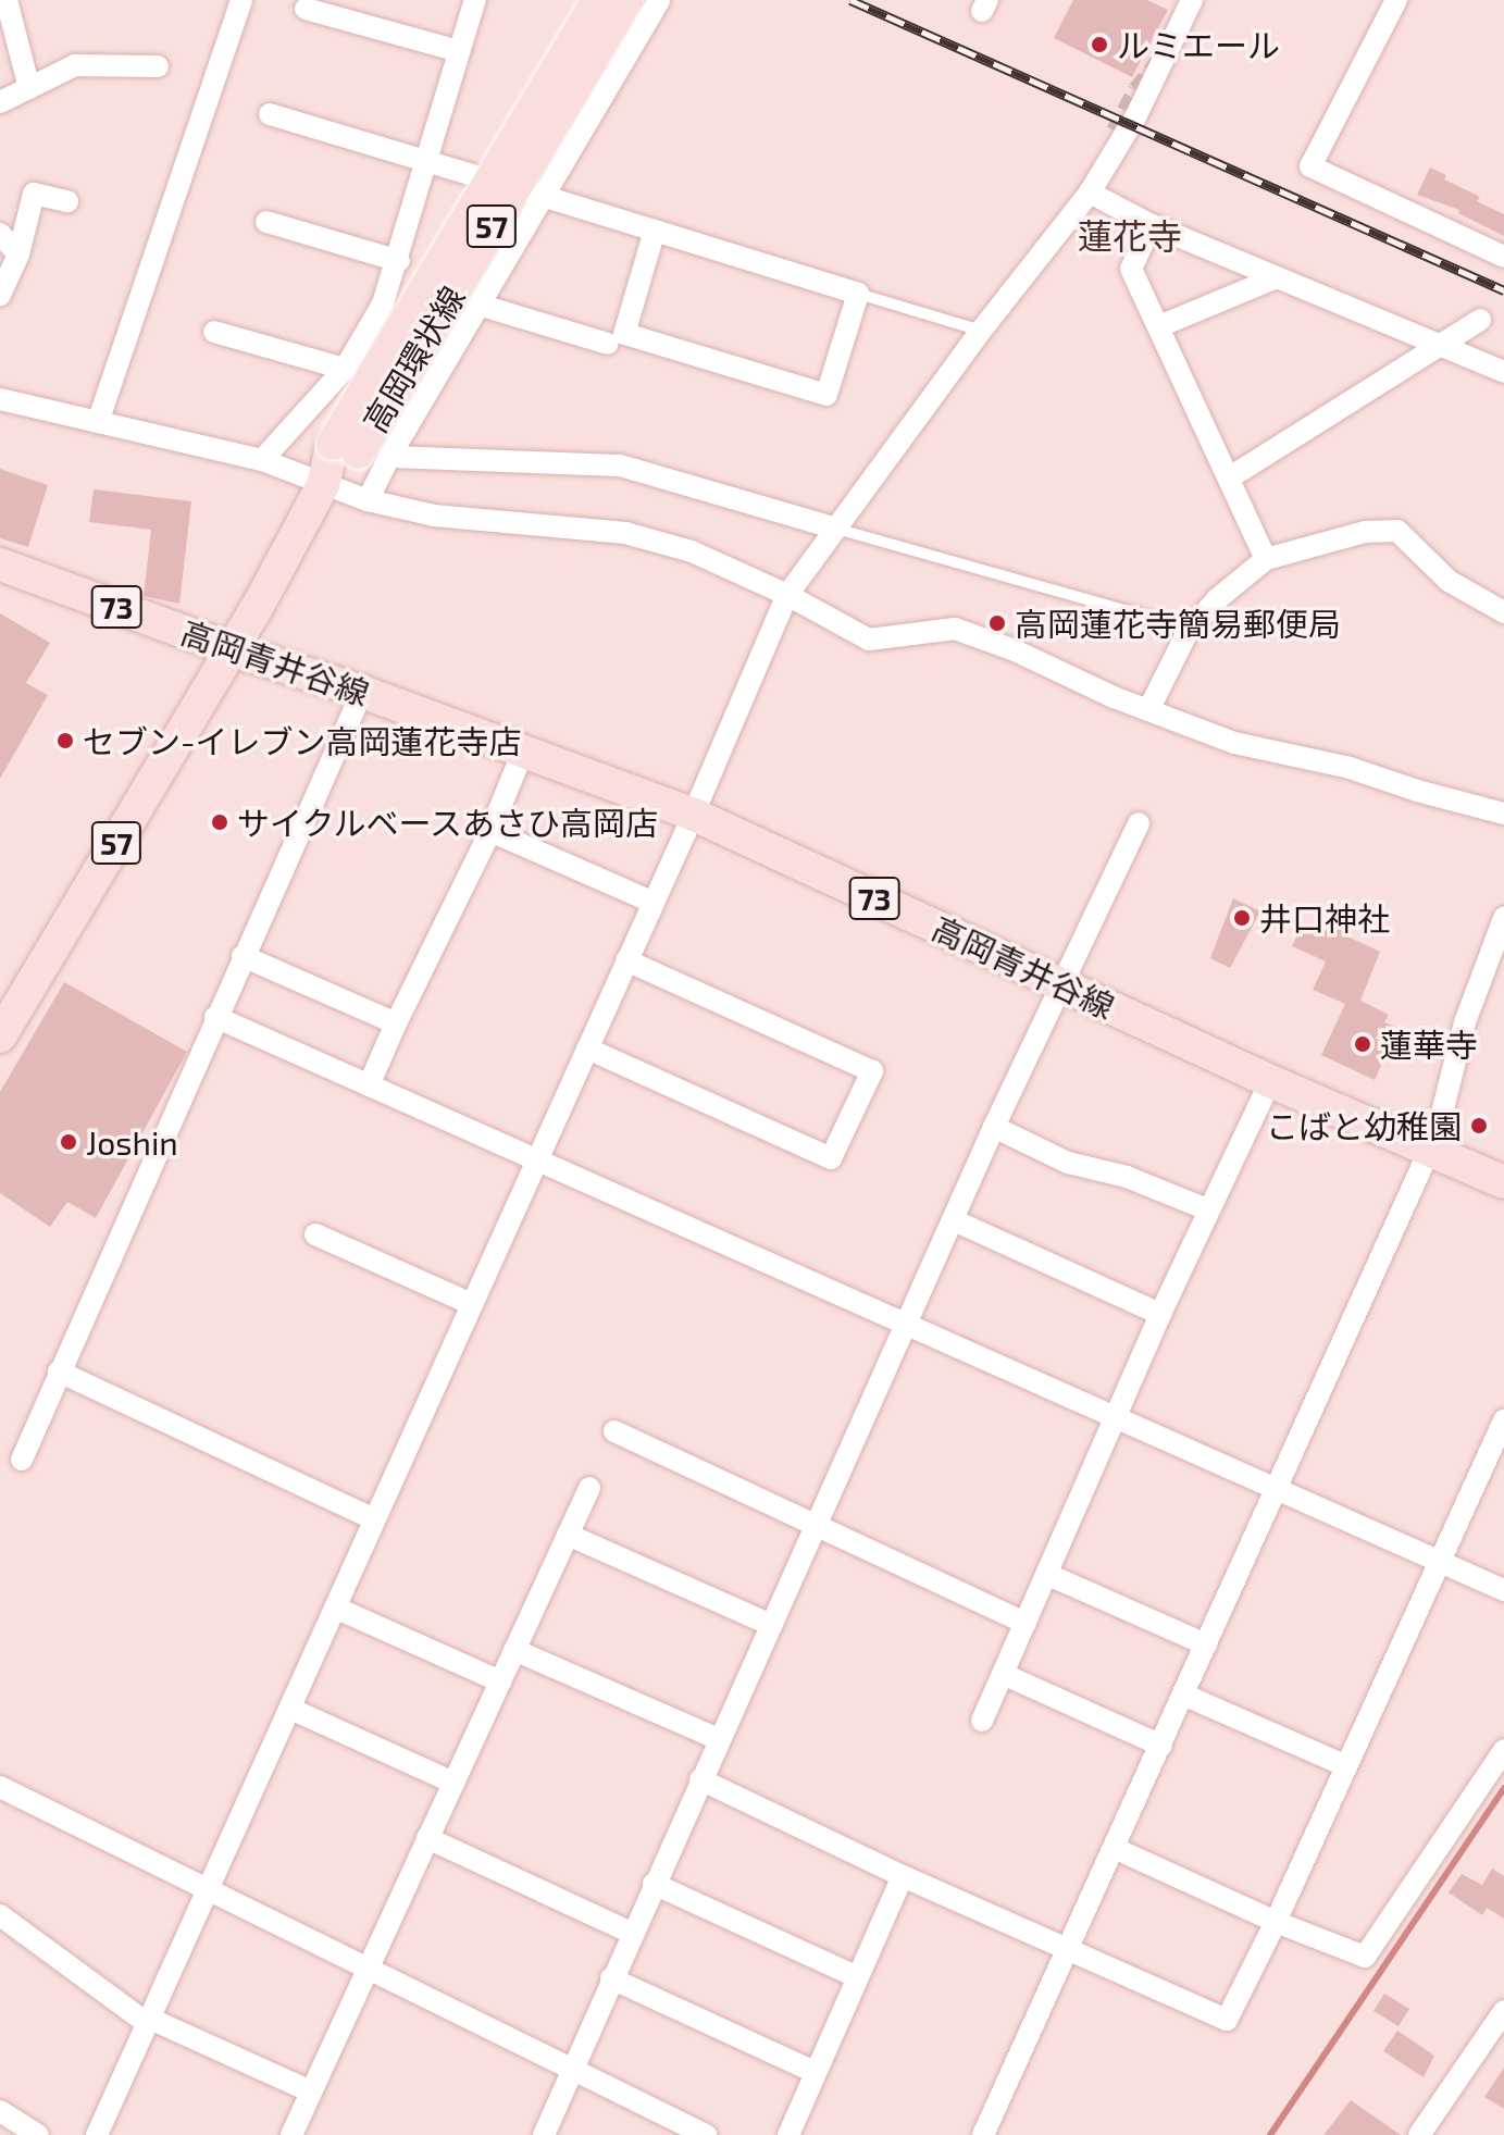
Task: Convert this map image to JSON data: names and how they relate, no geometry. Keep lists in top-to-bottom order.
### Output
{
  "streets": {
    "main road": [
      "57",
      "高岡環状線",
      "73",
      "高岡青井谷線"
    ]
  },
  "crossings": [
    ["高岡環状線", "高岡青井谷線"]
  ],
  "districts": ["蓮花寺"],
  "places": [
    "ルミエール",
    "高岡蓮花寺簡易郵便局",
    "セブン-イレブン高岡蓮花寺店",
    "サイクルベースあさひ高岡店",
    "井口神社",
    "蓮華寺",
    "こばと幼稚園",
    "Joshin"
  ]
}
